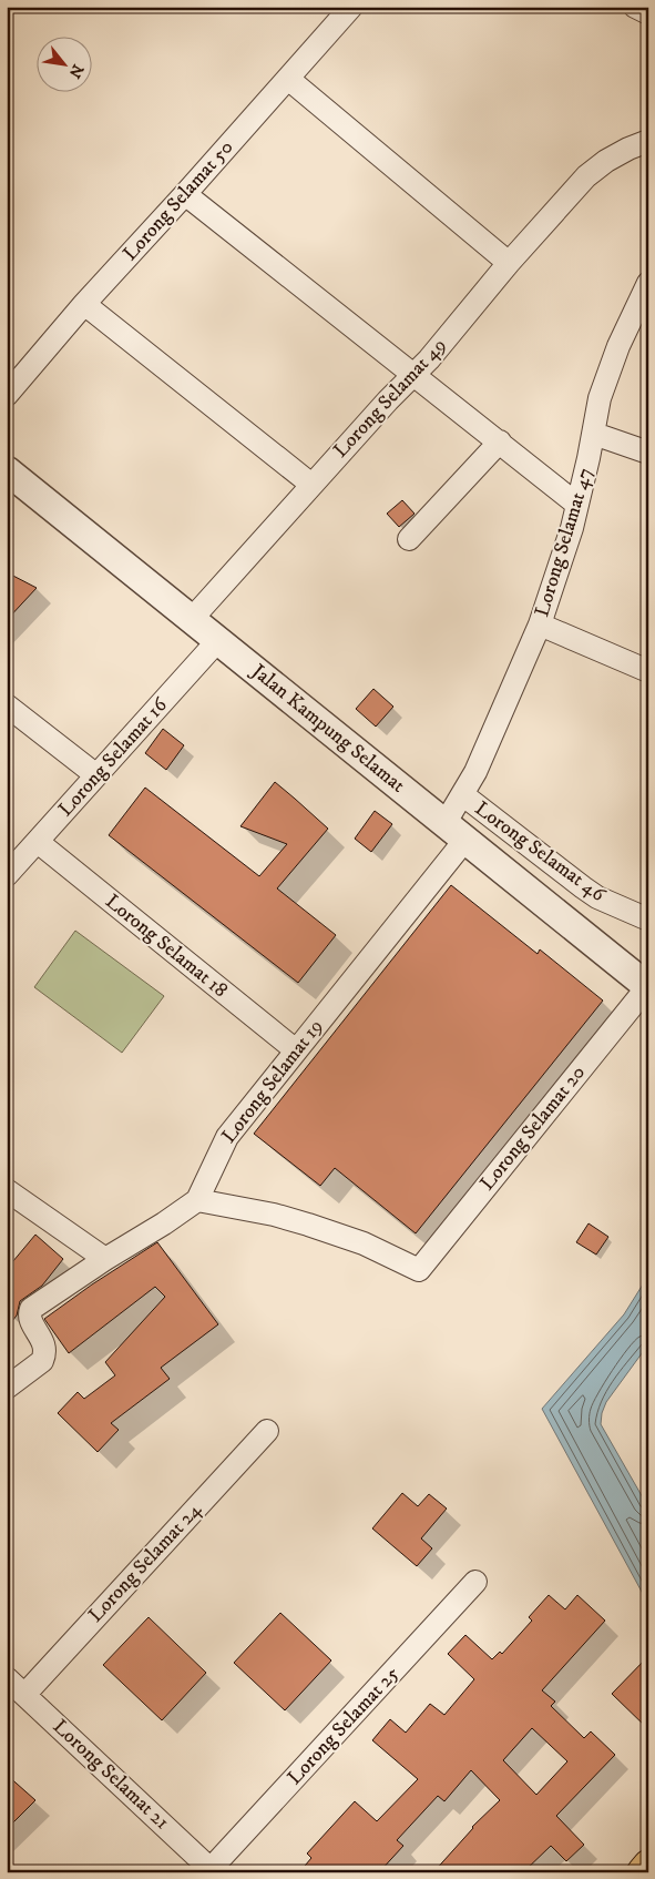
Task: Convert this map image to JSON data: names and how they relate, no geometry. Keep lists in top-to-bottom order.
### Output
{
  "streets": {
    "street": [
      "Lorong Selamat 50",
      "Lorong Selamat 49",
      "Lorong Selamat 47",
      "Jalan Kampung Selamat",
      "Lorong Selamat 16",
      "Lorong Selamat 46",
      "Lorong Selamat 18",
      "Lorong Selamat 19",
      "Lorong Selamat 20",
      "Lorong Selamat 24",
      "Lorong Selamat 25",
      "Lorong Selamat 21"
    ]
  },
  "crossings": [
    ["Lorong Selamat 49", "Jalan Kampung Selamat"],
    ["Lorong Selamat 47", "Jalan Kampung Selamat"],
    ["Lorong Selamat 47", "Lorong Selamat 46"],
    ["Lorong Selamat 47", "Lorong Selamat 19"],
    ["Jalan Kampung Selamat", "Lorong Selamat 16"],
    ["Jalan Kampung Selamat", "Lorong Selamat 19"],
    ["Jalan Kampung Selamat", "Lorong Selamat 20"],
    ["Lorong Selamat 16", "Lorong Selamat 18"],
    ["Lorong Selamat 18", "Lorong Selamat 19"],
    ["Lorong Selamat 19", "Lorong Selamat 20"],
    ["Lorong Selamat 24", "Lorong Selamat 21"],
    ["Lorong Selamat 25", "Lorong Selamat 21"]
  ],
  "north": "bottom right"
}
